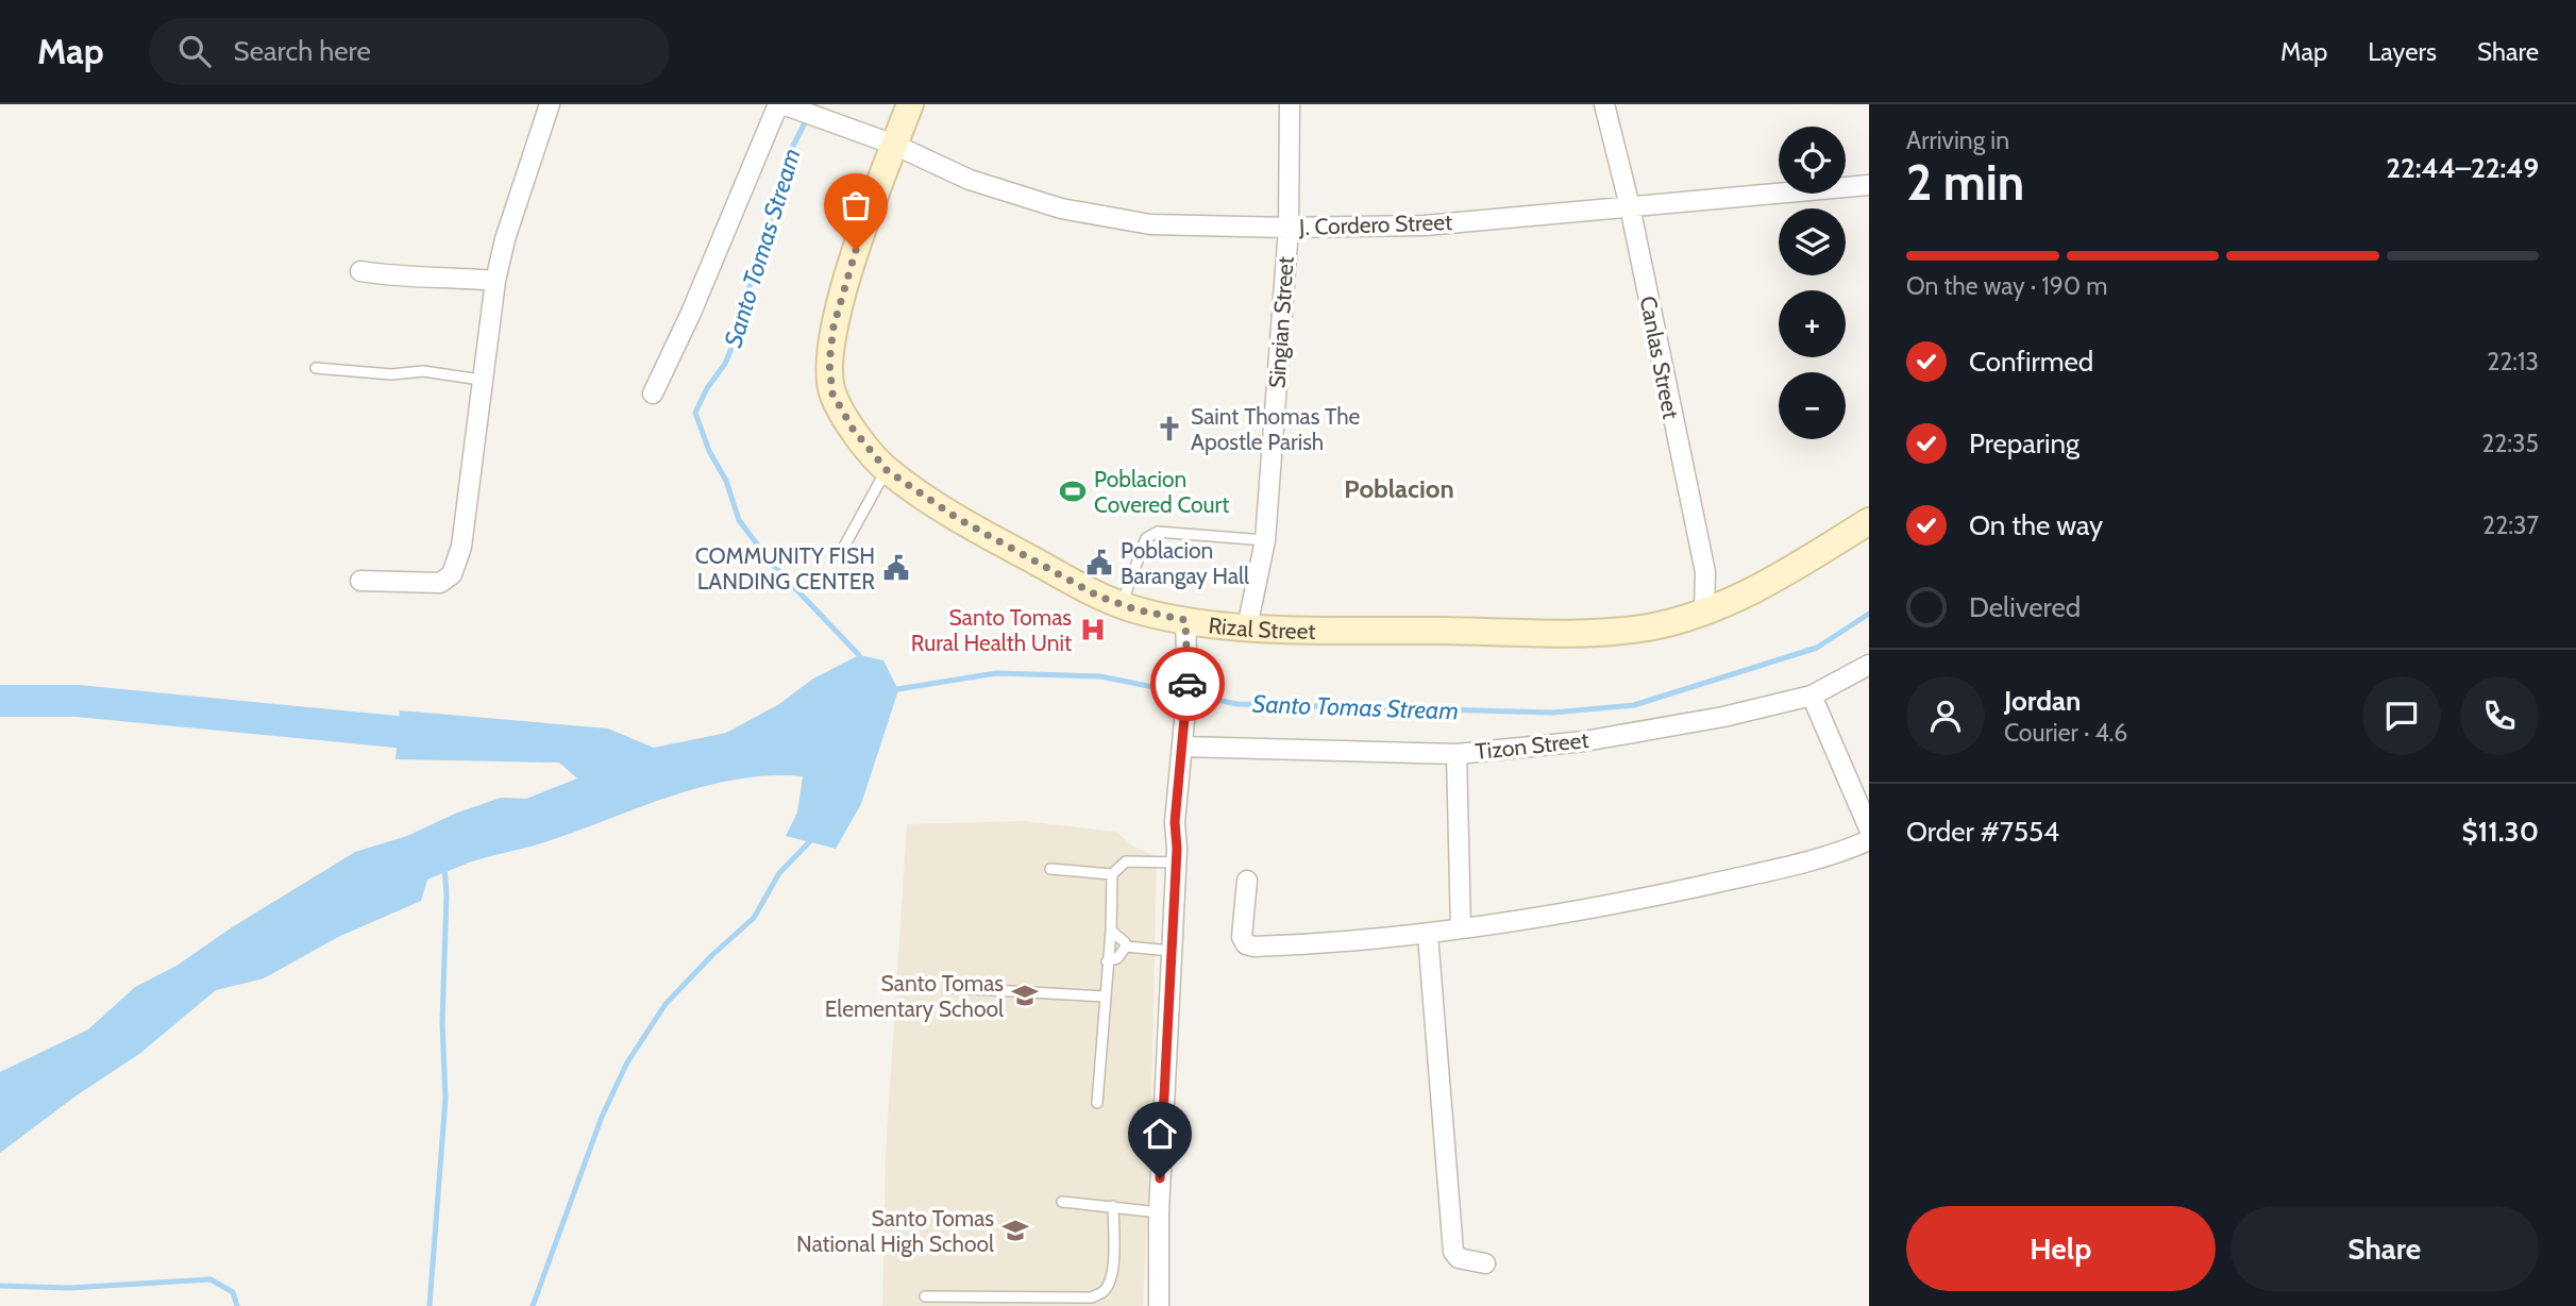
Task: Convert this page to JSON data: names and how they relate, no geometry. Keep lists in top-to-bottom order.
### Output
{
  "streets": {
    "street": [
      "J. Cordero Street",
      "Singian Street",
      "Canlas Street",
      "Rizal Street",
      "Tizon Street"
    ]
  },
  "crossings": [
    ["J. Cordero Street", "Singian Street"],
    ["J. Cordero Street", "Canlas Street"],
    ["J. Cordero Street", "Rizal Street"],
    ["Singian Street", "Rizal Street"],
    ["Canlas Street", "Rizal Street"]
  ],
  "districts": ["Poblacion"],
  "water": ["Santo Tomas Stream"],
  "places": {
    "church": ["Saint Thomas The Apostle Parish"],
    "sports": ["Poblacion Covered Court"],
    "public building": ["Poblacion Barangay Hall", "COMMUNITY FISH LANDING CENTER"],
    "hospital": ["Santo Tomas Rural Health Unit"],
    "school or university": ["Santo Tomas Elementary School", "Santo Tomas National High School"]
  },
  "page": {
    "header": "Map",
    "search": "Search here",
    "nav": ["Map", "Layers", "Share"],
    "heading": ["2 min", "Arriving in", "22:44–22:49"],
    "panel": [
      "Jordan",
      "Courier · 4.6",
      "Order #7554",
      "$11.30"
    ],
    "map_buttons": ["+", "−"],
    "bar": "On the way · 190 m",
    "list": [
      ["Confirmed", "22:13"],
      ["Preparing", "22:35"],
      ["On the way", "22:37"],
      "Delivered"
    ],
    "buttons": ["Help", "Share"]
  }
}
